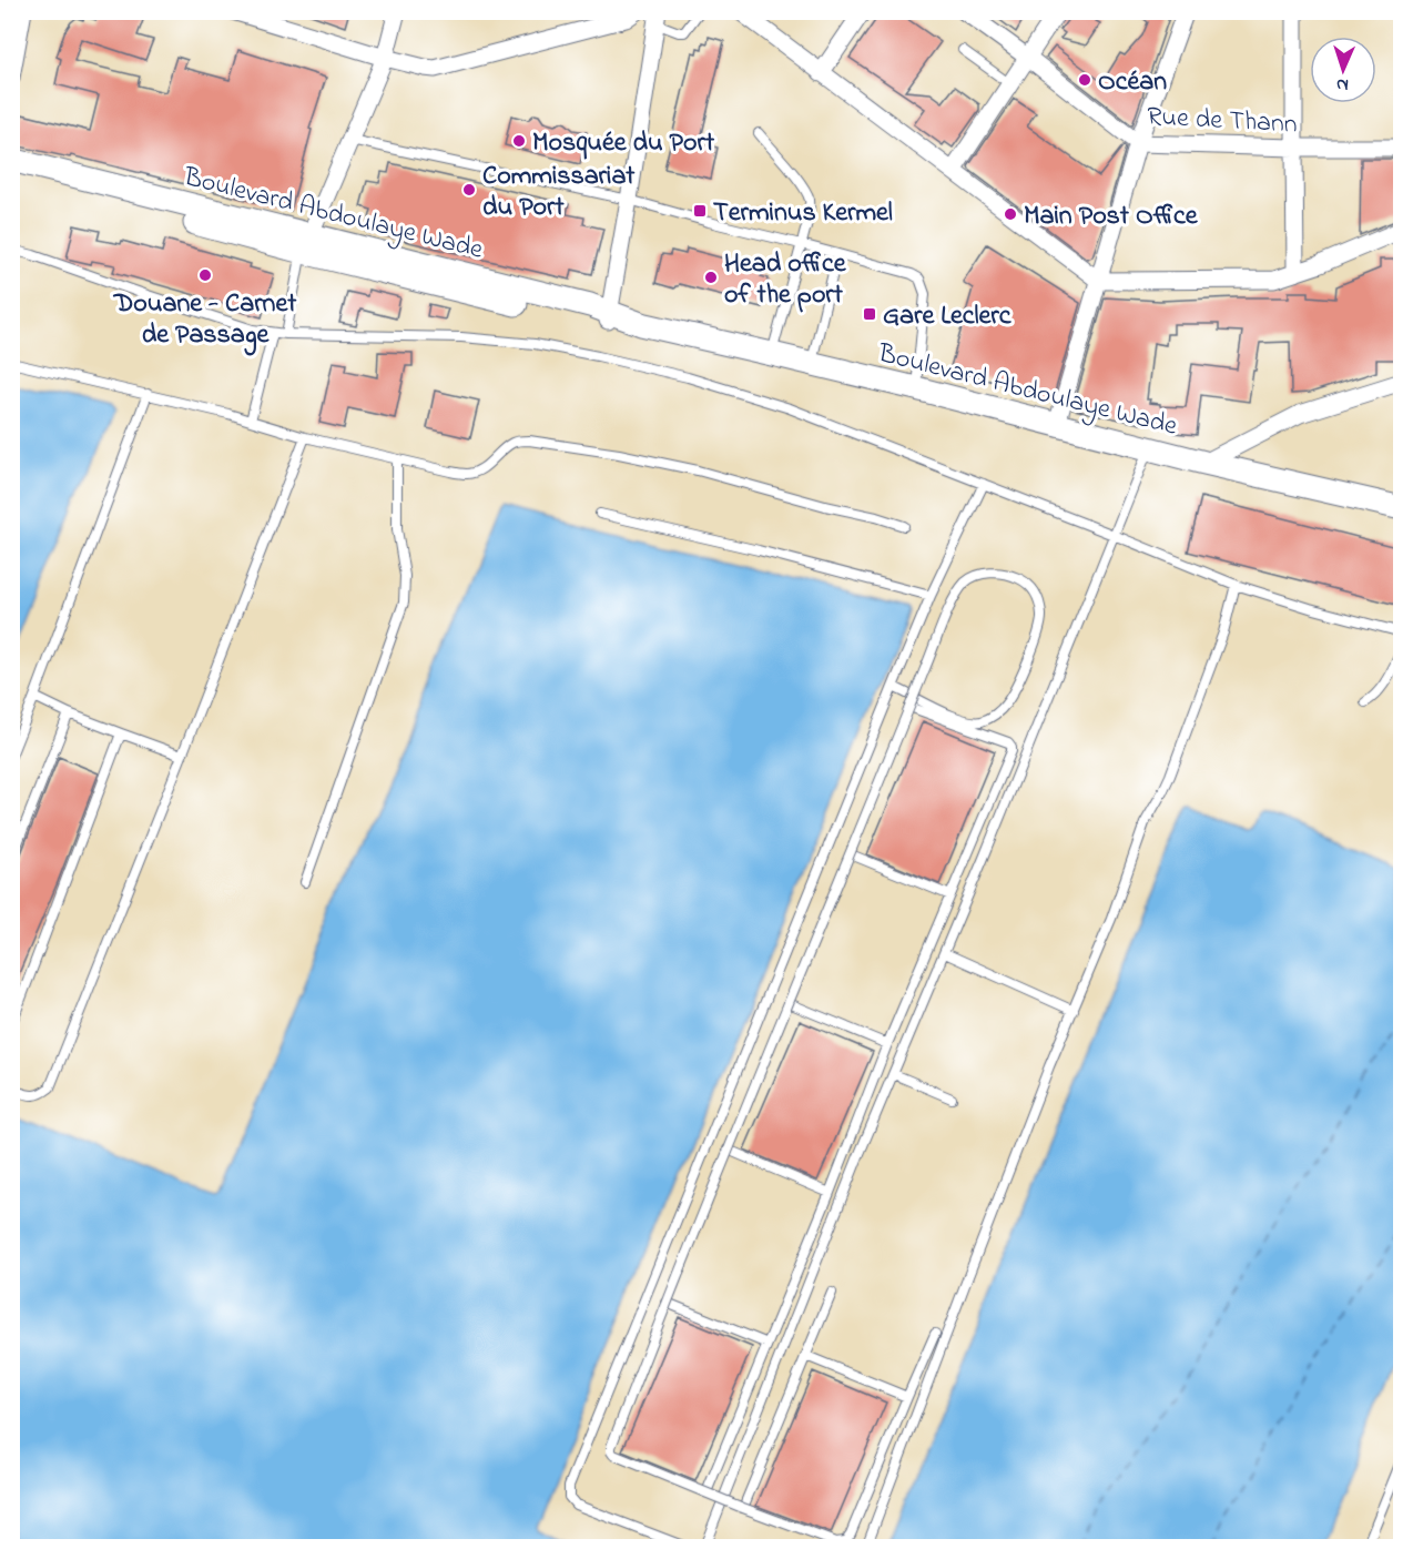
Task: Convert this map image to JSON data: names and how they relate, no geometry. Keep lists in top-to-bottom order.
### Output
{
  "streets": {
    "street": ["Rue de Thann", "Boulevard Abdoulaye Wade"]
  },
  "places": {
    "other": [
      "Océan",
      "Mosquée du Port",
      "Commissariat du Port",
      "Main Post Office",
      "Douane - Carnet de Passage",
      "Head office of the port"
    ],
    "transit": ["Terminus Kermel", "Gare Leclerc"]
  },
  "north": "bottom"
}
